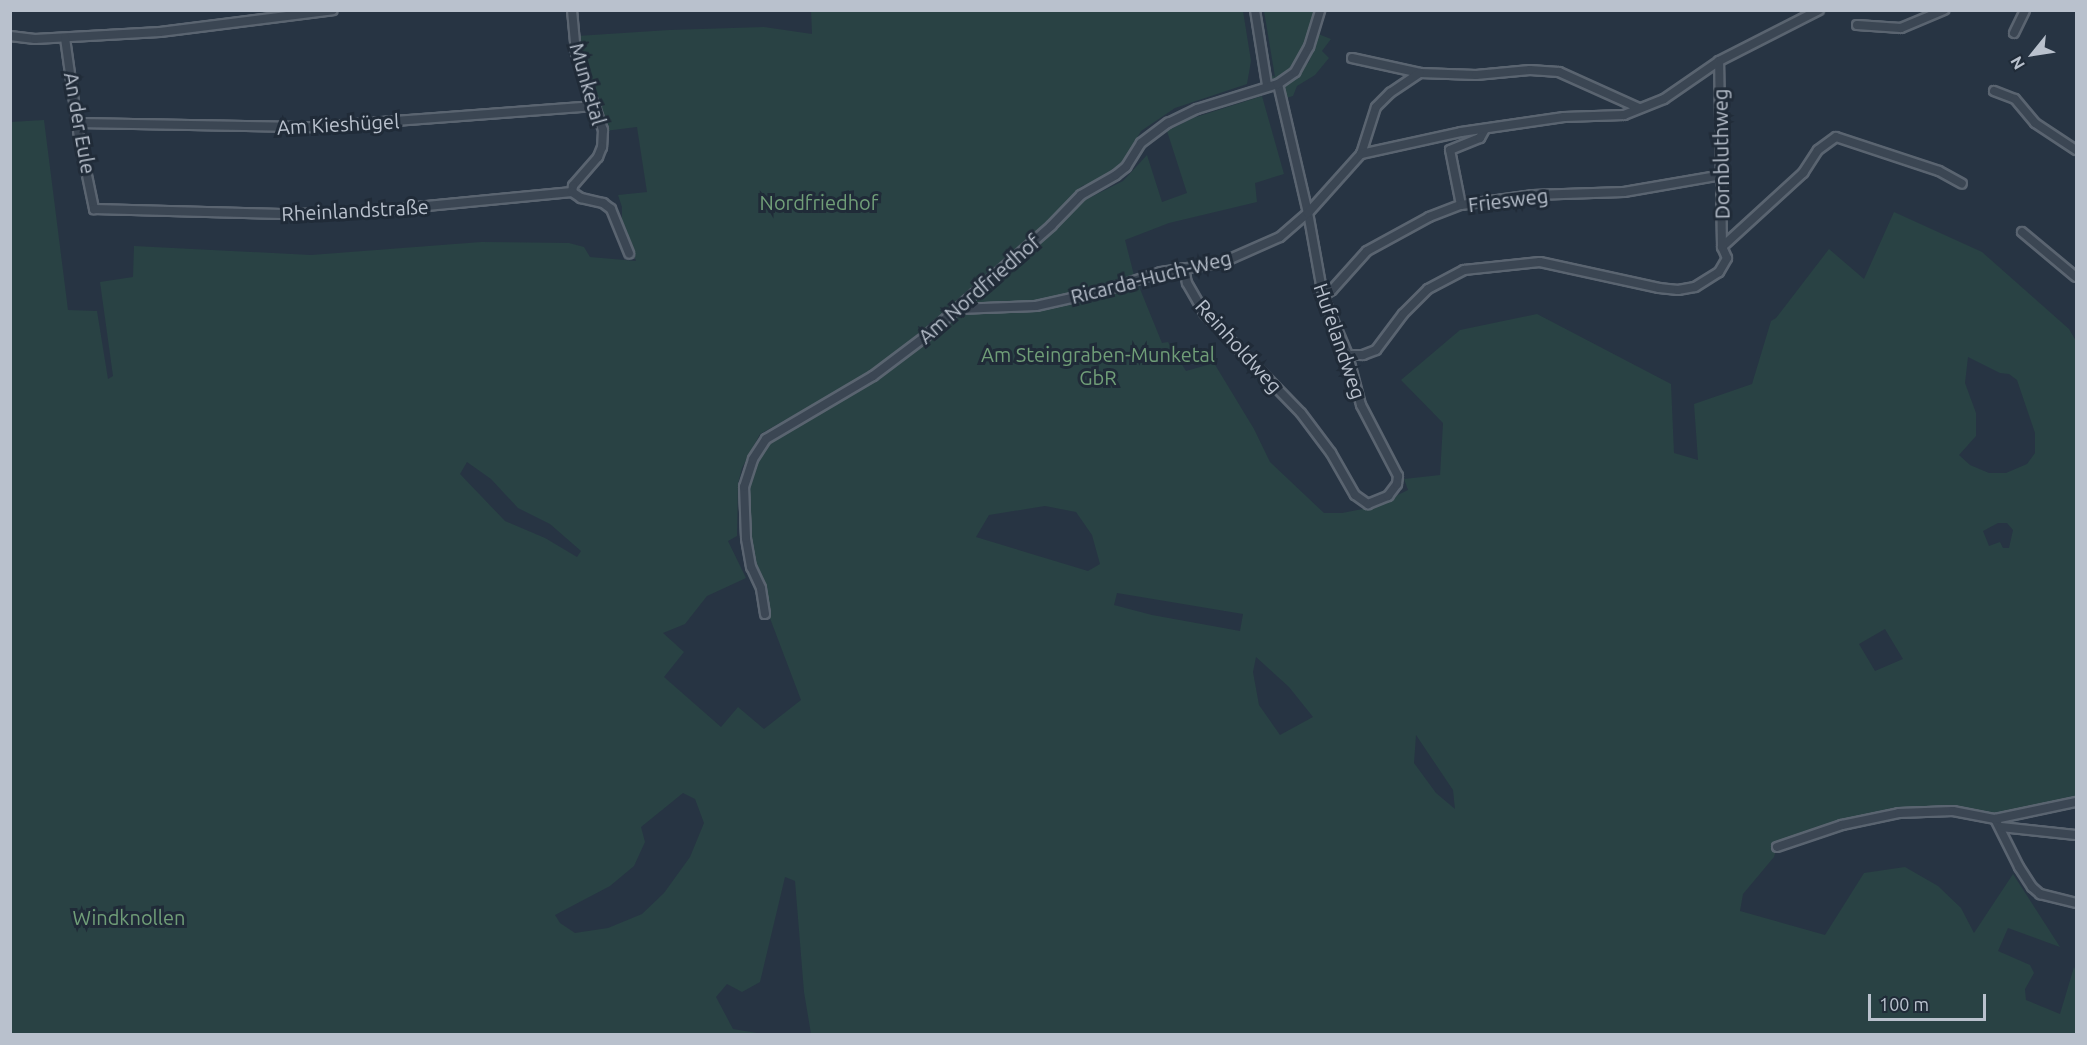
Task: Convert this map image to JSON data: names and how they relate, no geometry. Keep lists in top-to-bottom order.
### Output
{
  "streets": {
    "street": [
      "Munketal",
      "An der Eule",
      "Am Kieshügel",
      "Dornbluthweg",
      "Friesweg",
      "Rheinlandstraße",
      "Ricarda-Huch-Weg",
      "Am Nordfriedhof",
      "Hufelandweg",
      "Reinholdweg"
    ]
  },
  "crossings": [
    ["Munketal", "Am Kieshügel"],
    ["Munketal", "Rheinlandstraße"],
    ["An der Eule", "Am Kieshügel"],
    ["An der Eule", "Rheinlandstraße"],
    ["Dornbluthweg", "Friesweg"],
    ["Dornbluthweg", "Hufelandweg"],
    ["Friesweg", "Hufelandweg"],
    ["Ricarda-Huch-Weg", "Am Nordfriedhof"],
    ["Ricarda-Huch-Weg", "Hufelandweg"],
    ["Ricarda-Huch-Weg", "Reinholdweg"],
    ["Hufelandweg", "Reinholdweg"]
  ],
  "parks": ["Nordfriedhof", "Am Steingraben-Munketal GbR", "Windknollen"],
  "scale_bar": "100 m",
  "north": "bottom left"
}
